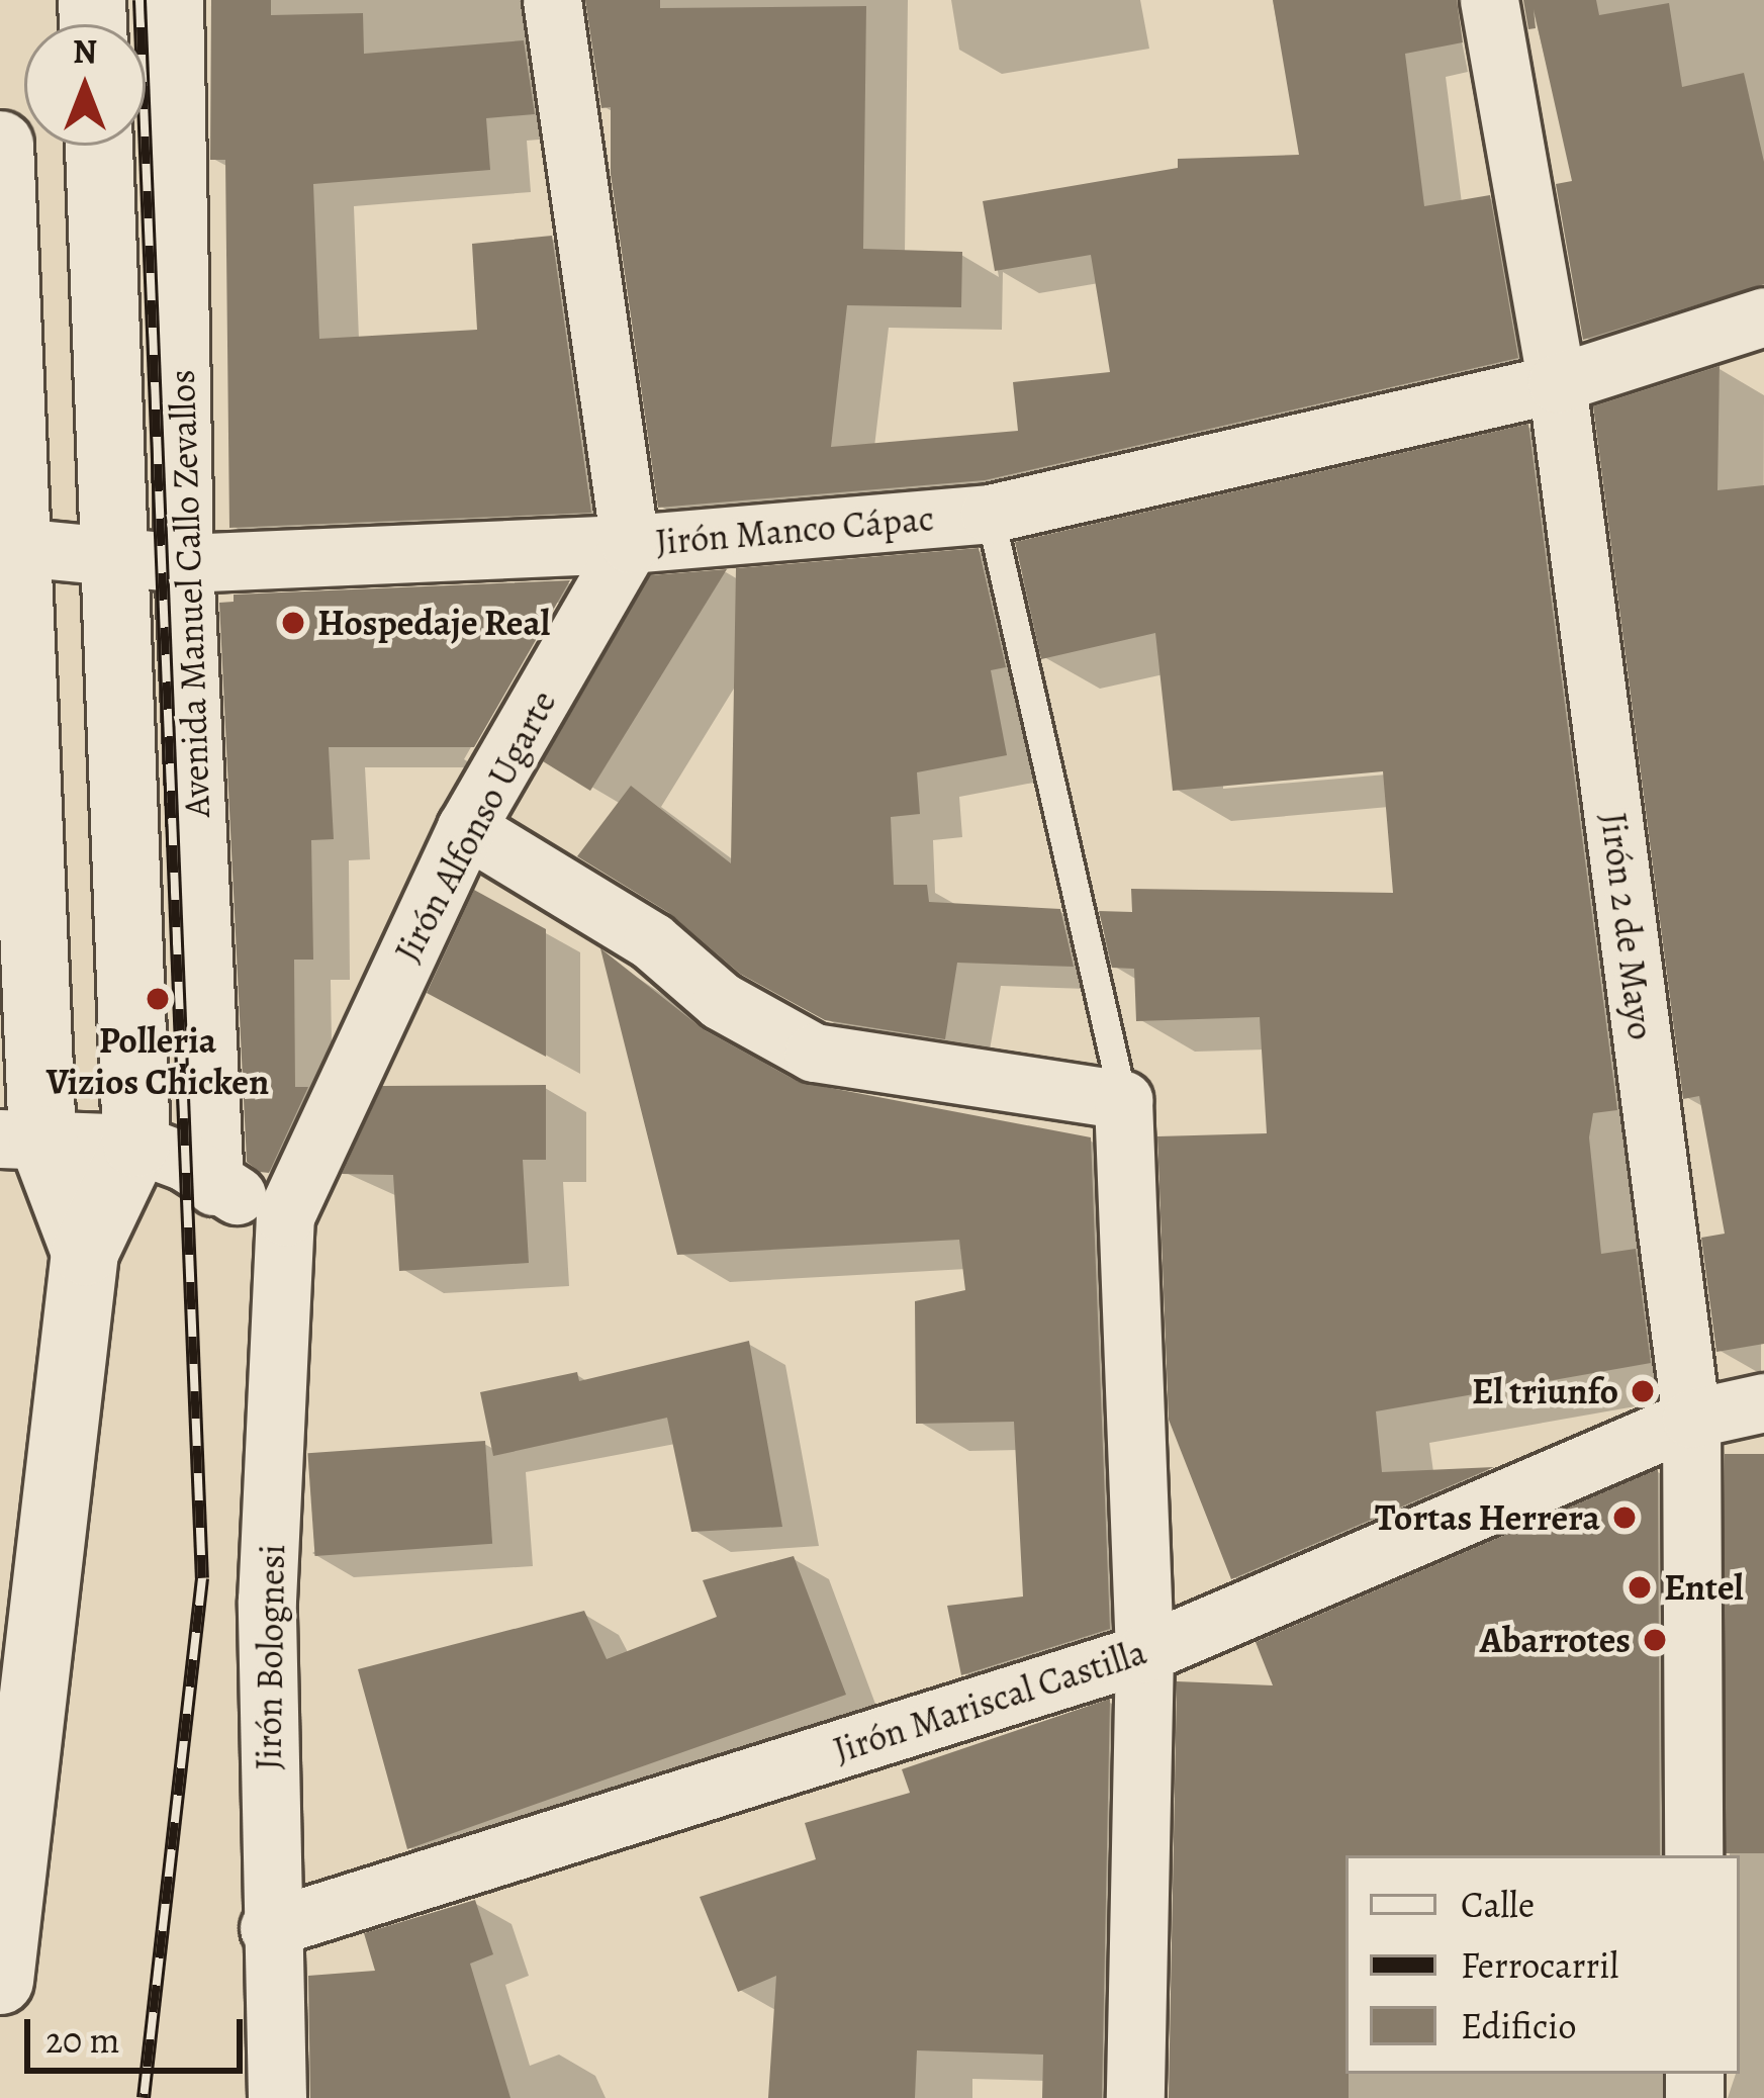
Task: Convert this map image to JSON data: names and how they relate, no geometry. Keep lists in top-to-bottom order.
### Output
{
  "streets": {
    "street": [
      "Jirón Manco Cápac",
      "Avenida Manuel Callo Zevallos",
      "Jirón Alfonso Ugarte",
      "Jirón 2 de Mayo",
      "Jirón Bolognesi",
      "Jirón Mariscal Castilla"
    ]
  },
  "crossings": [
    ["Jirón Manco Cápac", "Avenida Manuel Callo Zevallos"],
    ["Jirón Manco Cápac", "Jirón Alfonso Ugarte"],
    ["Jirón Manco Cápac", "Jirón 2 de Mayo"],
    ["Jirón Alfonso Ugarte", "Jirón Bolognesi"],
    ["Jirón 2 de Mayo", "Jirón Mariscal Castilla"],
    ["Jirón Bolognesi", "Jirón Mariscal Castilla"]
  ],
  "places": [
    "Hospedaje Real",
    "Polleria Vizios Chicken",
    "El triunfo",
    "Tortas Herrera",
    "Entel",
    "Abarrotes"
  ],
  "legend": ["Calle", "Ferrocarril", "Edificio"],
  "scale_bar": "20 m",
  "north": "top"
}
